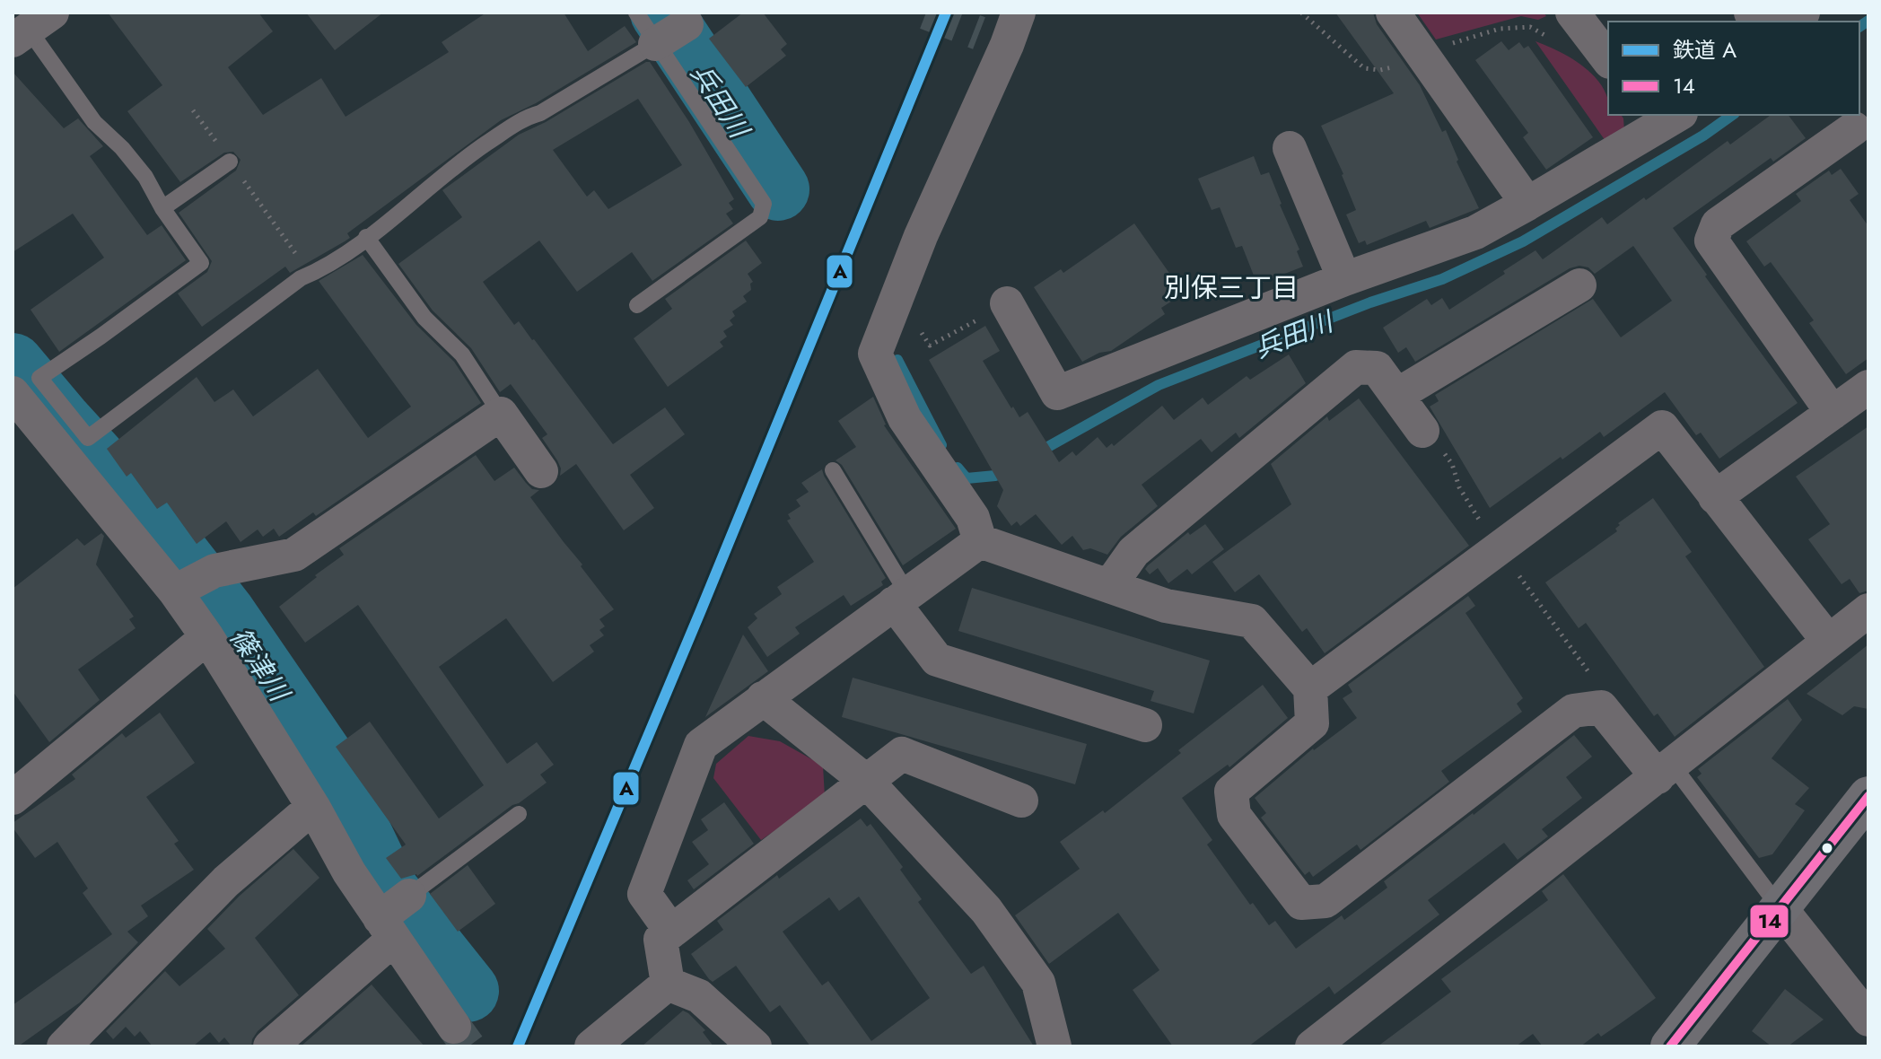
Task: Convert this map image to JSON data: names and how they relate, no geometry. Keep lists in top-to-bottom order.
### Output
{
  "districts": ["別保三丁目"],
  "water": ["兵田川", "篠津川"],
  "lines": ["rail line A", "transit line 14"],
  "legend": ["鉄道 A", "14"]
}
